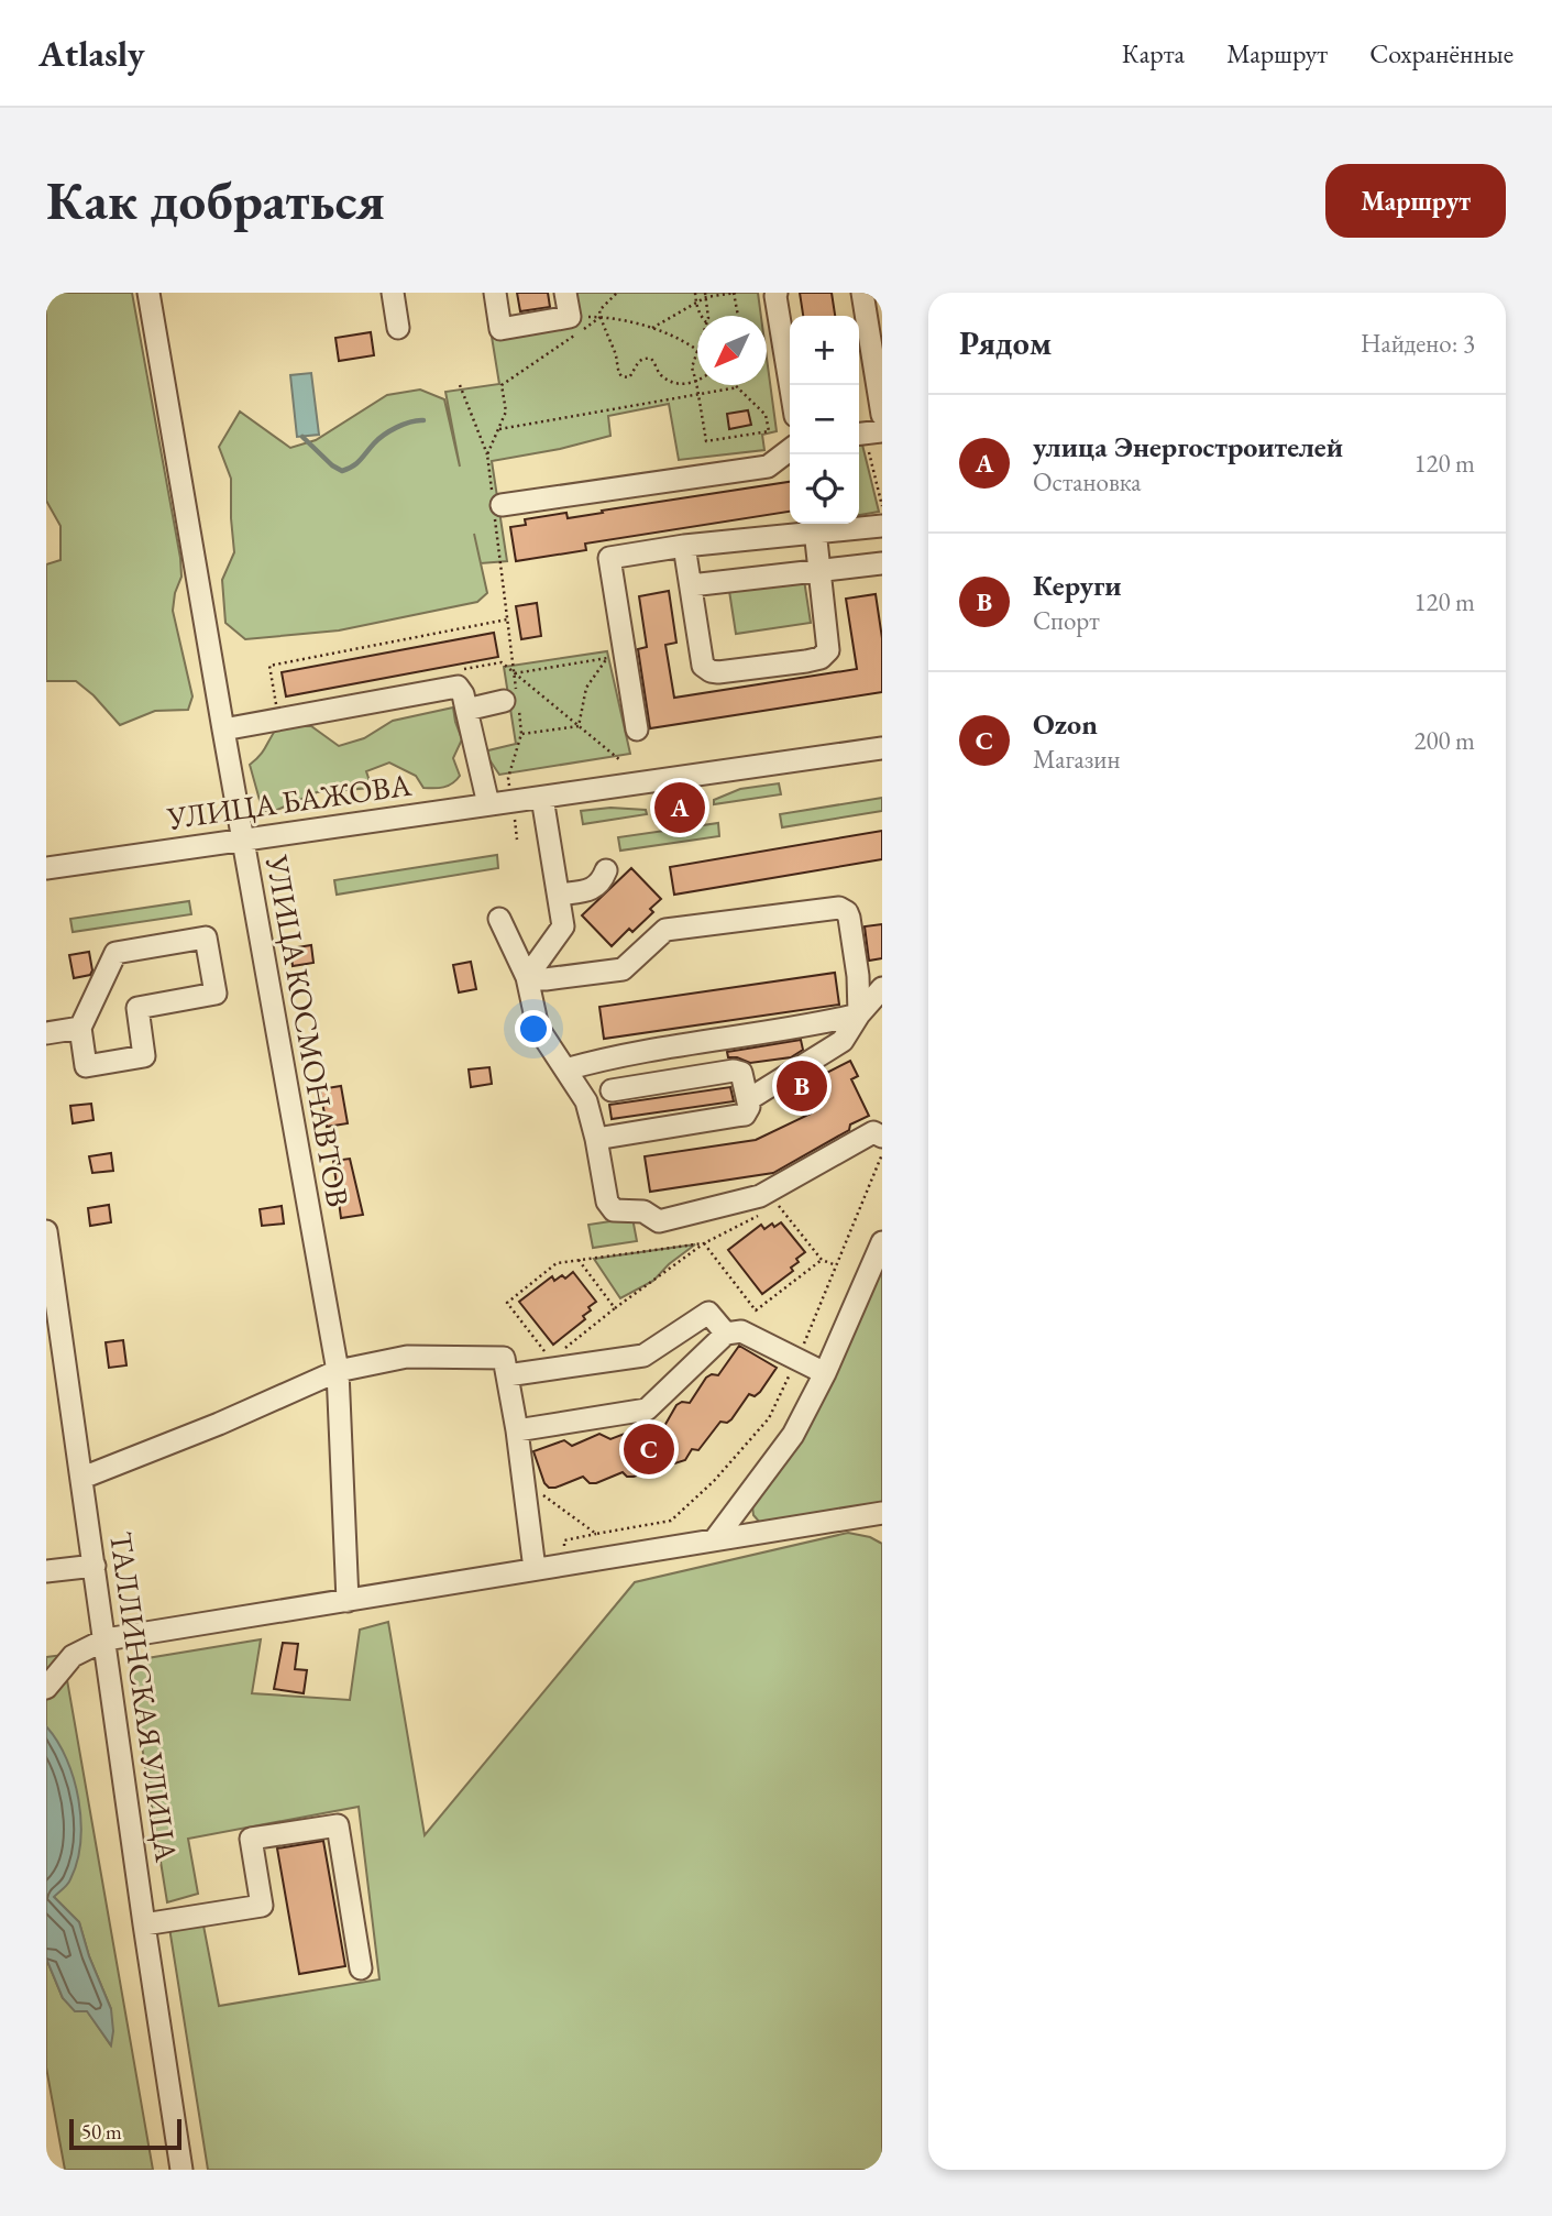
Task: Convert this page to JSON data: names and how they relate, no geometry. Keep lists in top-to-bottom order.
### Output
{
  "streets": {
    "street": ["УЛИЦА БАЖОВА", "УЛИЦА КОСМОНАВТОВ", "ТАЛЛИНСКАЯ УЛИЦА"]
  },
  "crossings": [
    ["УЛИЦА БАЖОВА", "УЛИЦА КОСМОНАВТОВ"]
  ],
  "scale_bar": "50 m",
  "north": "bottom left",
  "page": {
    "header": "Atlasly",
    "nav": ["Карта", "Маршрут", "Сохранённые"],
    "buttons": "Маршрут",
    "title": "Как добраться",
    "heading": ["Рядом", "Найдено: 3"],
    "map_buttons": ["+", "−"],
    "list": [
      {
        "mark": "A",
        "name": "улица Энергостроителей",
        "note": "Остановка",
        "value": "120 m"
      },
      {
        "mark": "B",
        "name": "Керуги",
        "note": "Спорт",
        "value": "120 m"
      },
      {
        "mark": "C",
        "name": "Ozon",
        "note": "Магазин",
        "value": "200 m"
      }
    ],
    "pins": ["A", "B", "C"],
    "scale": "50 m"
  }
}
